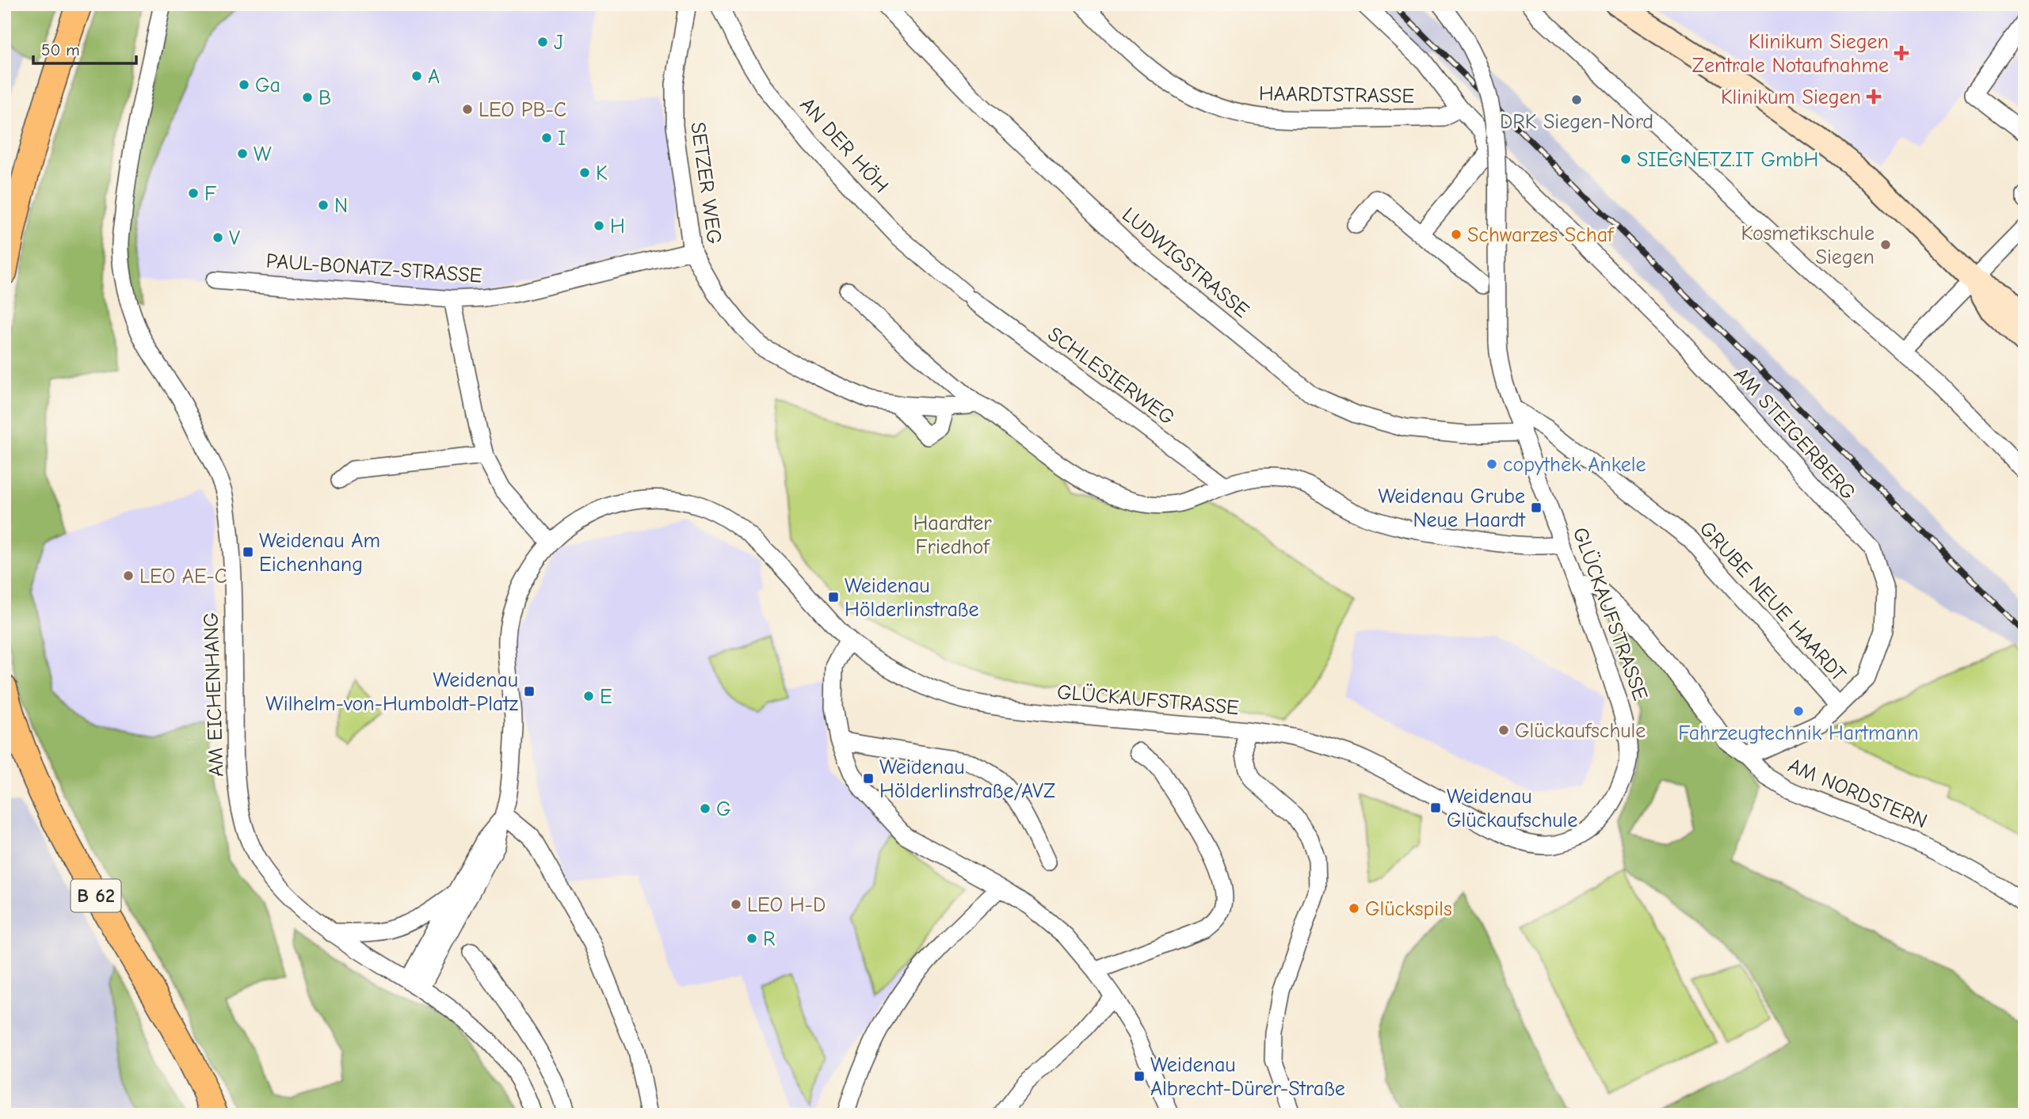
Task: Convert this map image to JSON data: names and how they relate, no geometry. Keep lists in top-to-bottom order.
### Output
{
  "streets": {
    "main road": ["B 62"],
    "street": [
      "HAARDTSTRASSE",
      "AN DER HÖH",
      "SETZER WEG",
      "LUDWIGSTRASSE",
      "PAUL-BONATZ-STRASSE",
      "SCHLESIERWEG",
      "AM STEIGERBERG",
      "GRUBE NEUE HAARDT",
      "GLÜCKAUFSTRASSE",
      "AM EICHENHANG",
      "AM NORDSTERN"
    ]
  },
  "crossings": [
    ["AN DER HÖH", "SCHLESIERWEG"],
    ["SETZER WEG", "PAUL-BONATZ-STRASSE"],
    ["LUDWIGSTRASSE", "GLÜCKAUFSTRASSE"],
    ["AM STEIGERBERG", "GRUBE NEUE HAARDT"],
    ["AM STEIGERBERG", "AM NORDSTERN"],
    ["GRUBE NEUE HAARDT", "GLÜCKAUFSTRASSE"],
    ["GLÜCKAUFSTRASSE", "AM EICHENHANG"],
    ["GLÜCKAUFSTRASSE", "AM NORDSTERN"]
  ],
  "parks": ["Haardter Friedhof"],
  "places": {
    "other": [
      "J",
      "A",
      "Ga",
      "B",
      "DRK Siegen-Nord",
      "LEO PB-C",
      "I",
      "W",
      "SIEGNETZ.IT GmbH",
      "K",
      "F",
      "N",
      "H",
      "Schwarzes Schaf",
      "V",
      "Kosmetikschule Siegen",
      "copythek Ankele",
      "LEO AE-C",
      "E",
      "Fahrzeugtechnik Hartmann",
      "Glückaufschule",
      "G",
      "LEO H-D",
      "Glückspils",
      "R"
    ],
    "health": ["Klinikum Siegen Zentrale Notaufnahme", "Klinikum Siegen"],
    "transit": [
      "Weidenau Grube Neue Haardt",
      "Weidenau Am Eichenhang",
      "Weidenau Hölderlinstraße",
      "Weidenau Wilhelm-von-Humboldt-Platz",
      "Weidenau Hölderlinstraße/AVZ",
      "Weidenau Glückaufschule",
      "Weidenau Albrecht-Dürer-Straße"
    ]
  },
  "scale_bar": "50 m"
}
